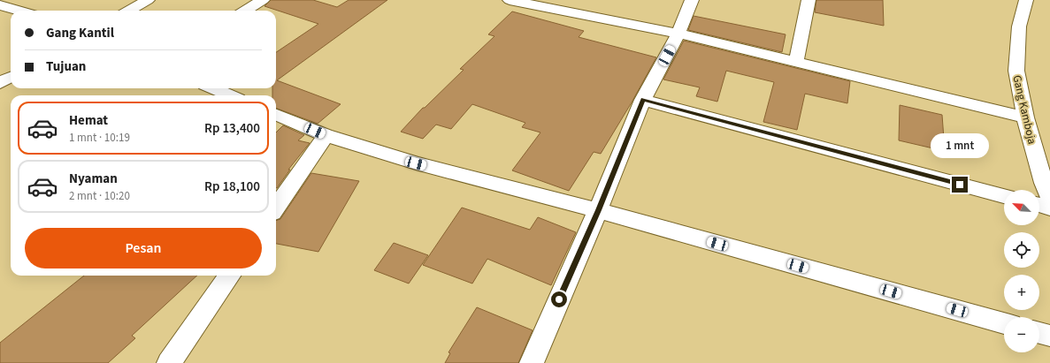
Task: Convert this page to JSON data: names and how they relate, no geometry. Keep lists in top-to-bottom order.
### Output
{
  "streets": {
    "street": ["Gang Kamboja"]
  },
  "north": "top left",
  "page": {
    "banner": ["Gang Kantil", "Tujuan"],
    "list": [
      {
        "name": "Hemat",
        "note": "1 mnt · 10:19",
        "value": "Rp 13,400"
      },
      {
        "name": "Nyaman",
        "note": "2 mnt · 10:20",
        "value": "Rp 18,100"
      }
    ],
    "bubble": "1 mnt",
    "map_buttons": ["+", "−"],
    "buttons": "Pesan"
  }
}
